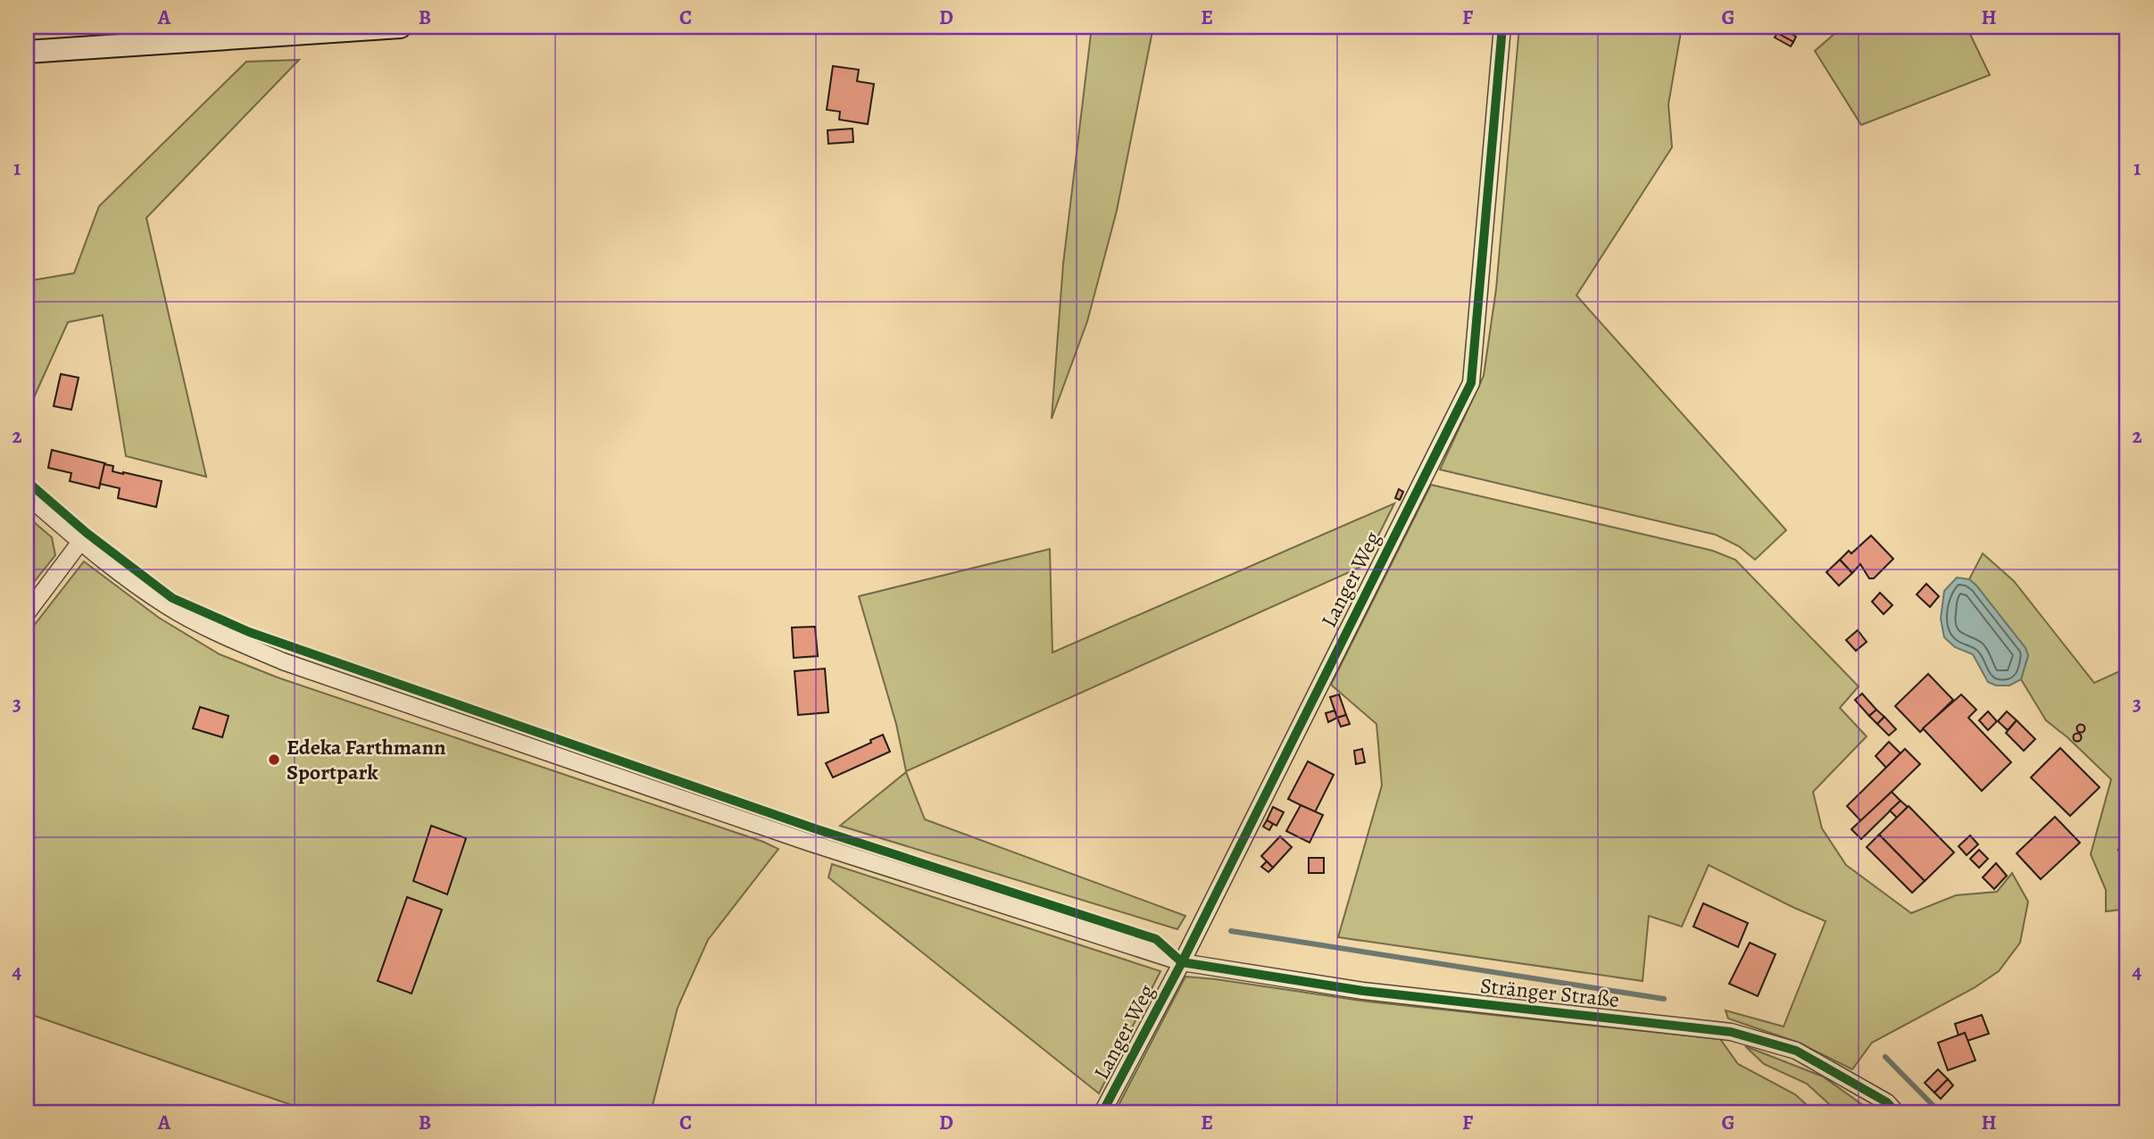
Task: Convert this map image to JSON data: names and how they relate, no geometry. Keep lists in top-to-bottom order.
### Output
{
  "streets": {
    "street": ["Langer Weg", "Stränger Straße"]
  },
  "crossings": [
    ["Langer Weg", "Stränger Straße"]
  ],
  "places": ["Edeka Farthmann Sportpark"],
  "grid": {
    "columns": [
      "A",
      "B",
      "C",
      "D",
      "E",
      "F",
      "G",
      "H"
    ],
    "rows": [
      "1",
      "2",
      "3",
      "4"
    ]
  }
}
